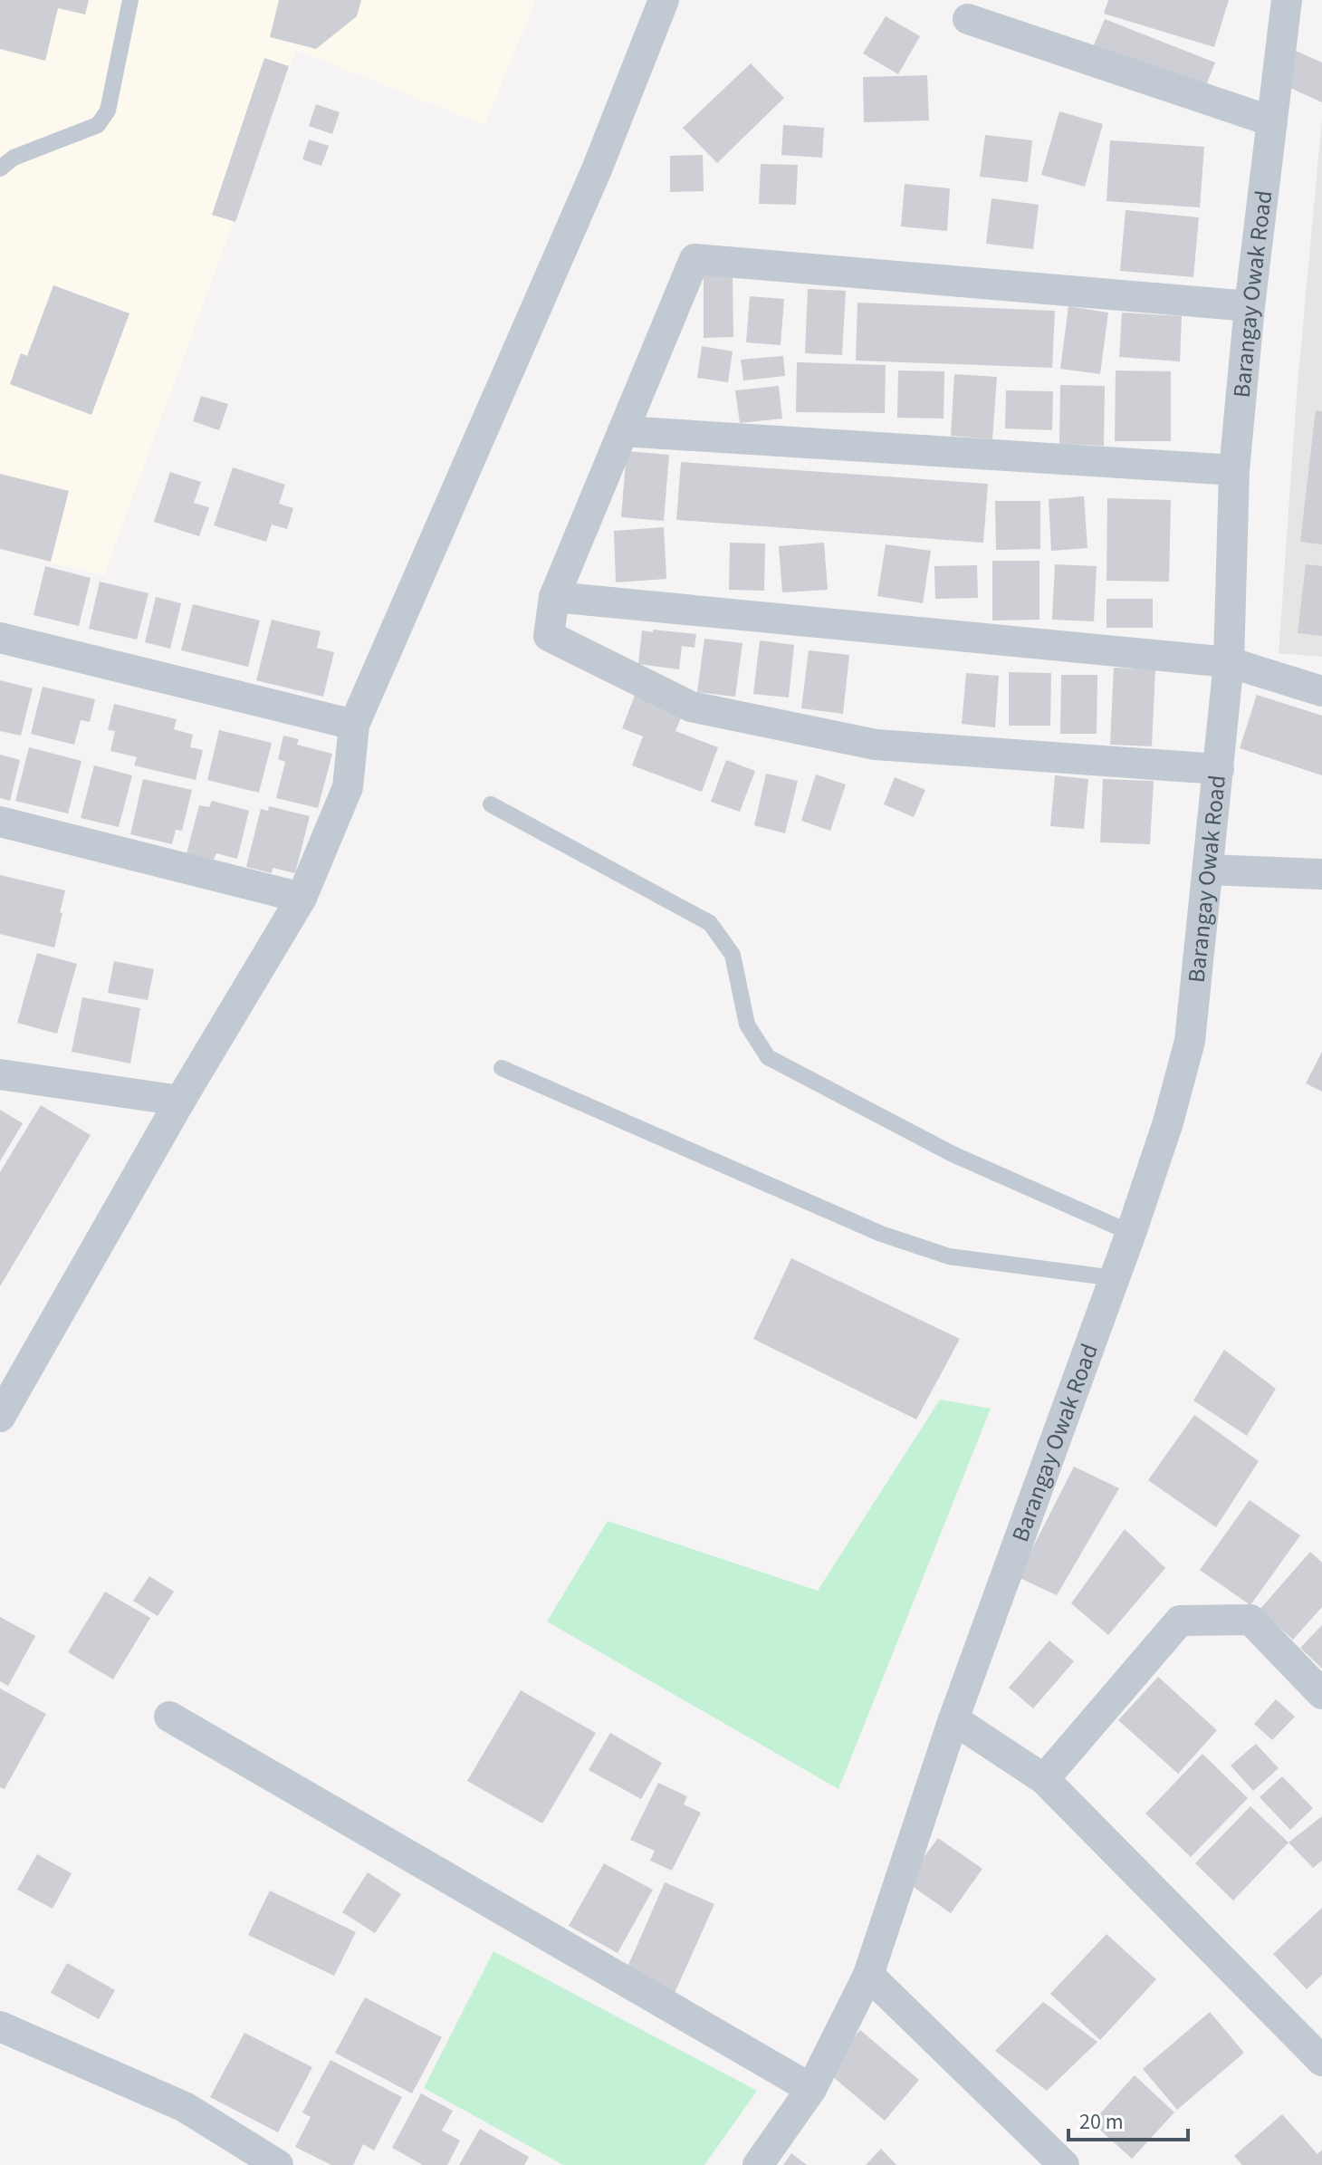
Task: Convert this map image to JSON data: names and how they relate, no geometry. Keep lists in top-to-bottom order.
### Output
{
  "streets": {
    "street": ["Barangay Owak Road"]
  },
  "scale_bar": "20 m"
}
